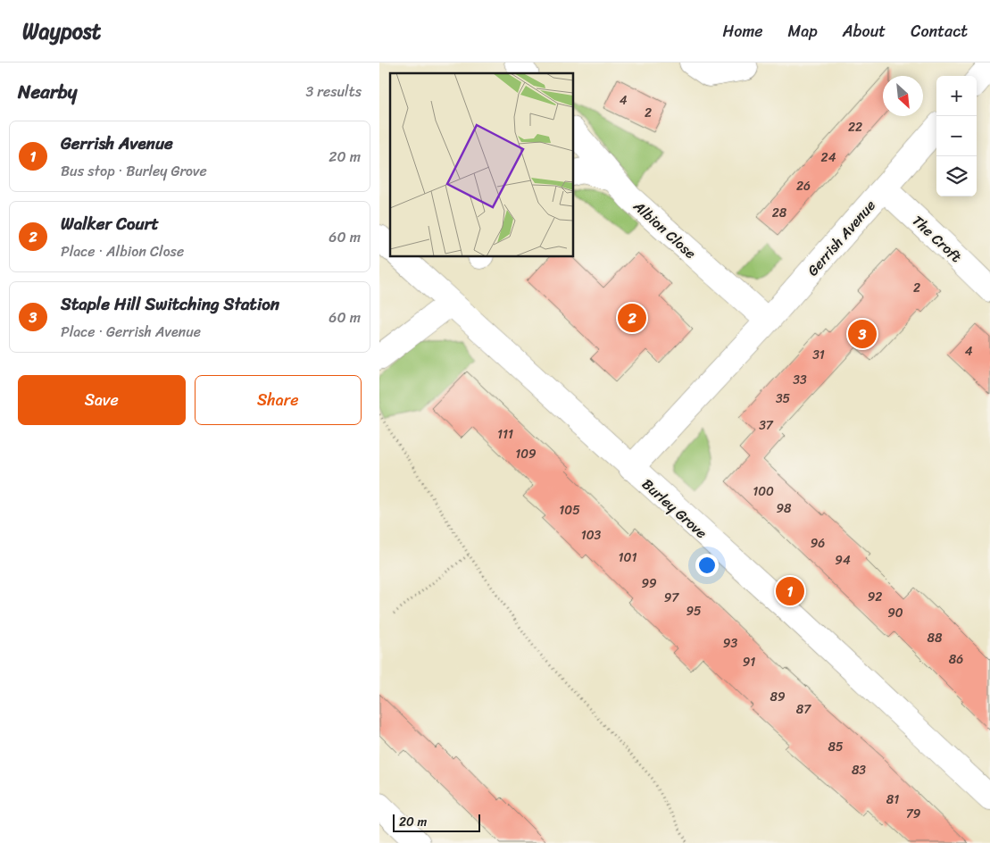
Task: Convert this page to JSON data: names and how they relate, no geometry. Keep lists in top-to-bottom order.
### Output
{
  "streets": {
    "street": [
      "Albion Close",
      "Gerrish Avenue",
      "The Croft",
      "Burley Grove"
    ]
  },
  "crossings": [
    ["Albion Close", "Gerrish Avenue"],
    ["Gerrish Avenue", "The Croft"],
    ["Gerrish Avenue", "Burley Grove"]
  ],
  "house_numbers": [
    "4",
    "2",
    "22",
    "24",
    "26",
    "28",
    "2",
    "4",
    "31",
    "33",
    "35",
    "37",
    "111",
    "109",
    "100",
    "98",
    "105",
    "103",
    "96",
    "101",
    "94",
    "99",
    "92",
    "97",
    "95",
    "90",
    "88",
    "93",
    "86",
    "91",
    "89",
    "87",
    "85",
    "83",
    "81",
    "79"
  ],
  "scale_bar": "20 m",
  "north": "bottom right",
  "page": {
    "header": "Waypost",
    "nav": [
      "Home",
      "Map",
      "About",
      "Contact"
    ],
    "heading": ["Nearby", "3 results"],
    "map_buttons": ["+", "−"],
    "list": [
      {
        "mark": "1",
        "name": "Gerrish Avenue",
        "note": "Bus stop · Burley Grove",
        "value": "20 m"
      },
      {
        "mark": "2",
        "name": "Walker Court",
        "note": "Place · Albion Close",
        "value": "60 m"
      },
      {
        "mark": "3",
        "name": "Staple Hill Switching Station",
        "note": "Place · Gerrish Avenue",
        "value": "60 m"
      }
    ],
    "pins": ["2", "3", "1"],
    "buttons": ["Save", "Share"],
    "scale": "20 m"
  }
}
